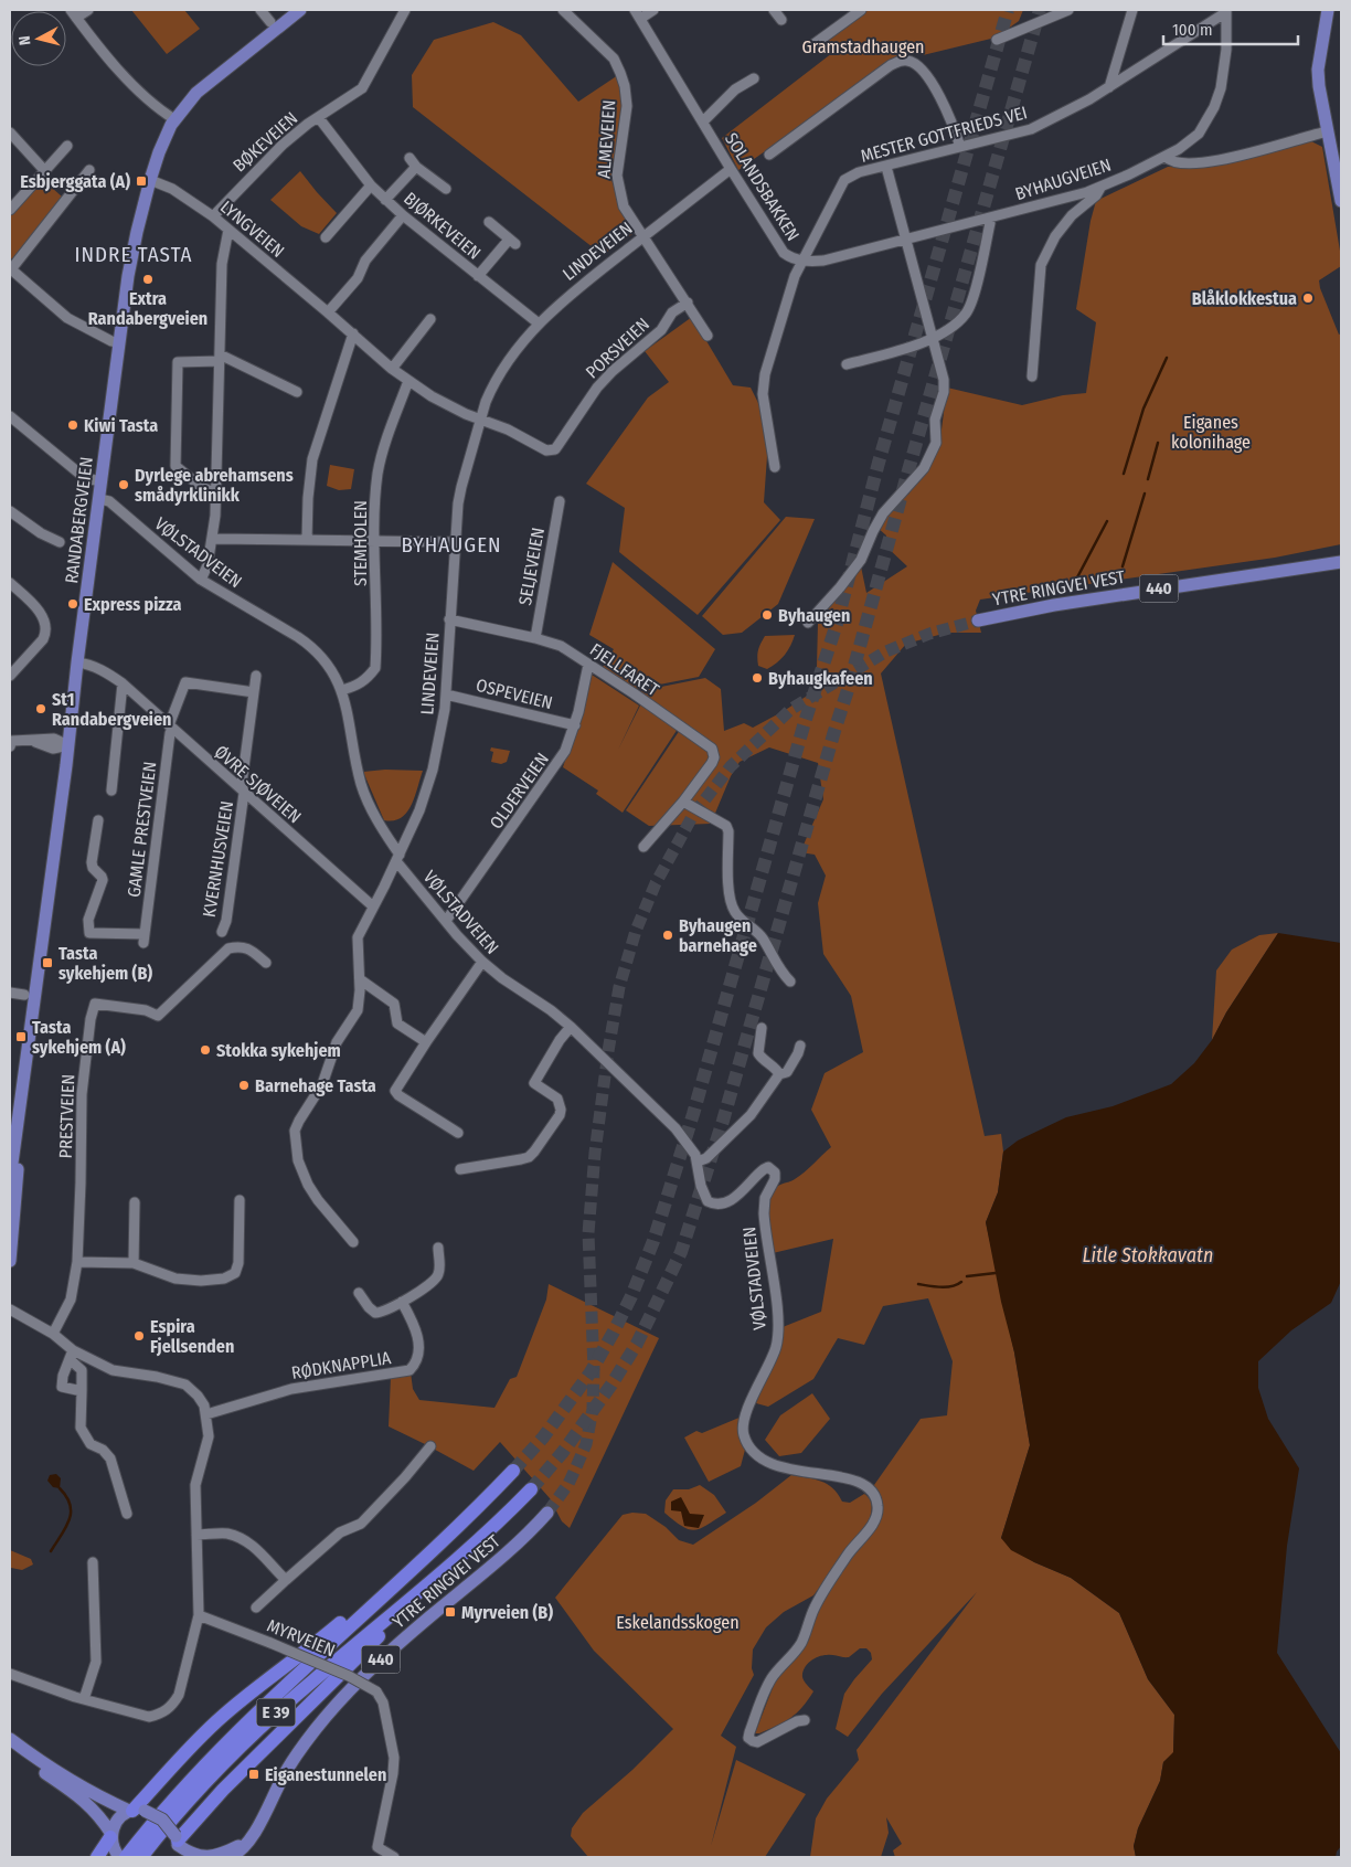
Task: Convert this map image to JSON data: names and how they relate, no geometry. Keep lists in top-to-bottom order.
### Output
{
  "streets": {
    "highway": ["E 39"],
    "main road": ["RANDABERGVEIEN", "YTRE RINGVEI VEST", "440"],
    "street": [
      "MESTER GOTTFRIEDS VEI",
      "ALMEVEIEN",
      "BØKEVEIEN",
      "BYHAUGVEIEN",
      "SOLANDSBAKKEN",
      "BJØRKEVEIEN",
      "LYNGVEIEN",
      "LINDEVEIEN",
      "PORSVEIEN",
      "STEMHOLEN",
      "VØLSTADVEIEN",
      "SELJEVEIEN",
      "FJELLFARET",
      "OSPEVEIEN",
      "ØVRE SJØVEIEN",
      "OLDERVEIEN",
      "GAMLE PRESTVEIEN",
      "KVERNHUSVEIEN",
      "PRESTVEIEN",
      "RØDKNAPPLIA",
      "MYRVEIEN"
    ]
  },
  "crossings": [
    ["MESTER GOTTFRIEDS VEI", "BYHAUGVEIEN"],
    ["MESTER GOTTFRIEDS VEI", "SOLANDSBAKKEN"],
    ["ALMEVEIEN", "LINDEVEIEN"],
    ["ALMEVEIEN", "PORSVEIEN"],
    ["BØKEVEIEN", "BJØRKEVEIEN"],
    ["BØKEVEIEN", "LYNGVEIEN"],
    ["BYHAUGVEIEN", "SOLANDSBAKKEN"],
    ["SOLANDSBAKKEN", "LINDEVEIEN"],
    ["BJØRKEVEIEN", "LINDEVEIEN"],
    ["LYNGVEIEN", "LINDEVEIEN"],
    ["LYNGVEIEN", "PORSVEIEN"],
    ["LYNGVEIEN", "RANDABERGVEIEN"],
    ["LYNGVEIEN", "STEMHOLEN"],
    ["LINDEVEIEN", "VØLSTADVEIEN"],
    ["LINDEVEIEN", "FJELLFARET"],
    ["LINDEVEIEN", "OSPEVEIEN"],
    ["LINDEVEIEN", "ØVRE SJØVEIEN"],
    ["RANDABERGVEIEN", "VØLSTADVEIEN"],
    ["RANDABERGVEIEN", "ØVRE SJØVEIEN"],
    ["STEMHOLEN", "VØLSTADVEIEN"],
    ["VØLSTADVEIEN", "OLDERVEIEN"],
    ["SELJEVEIEN", "FJELLFARET"],
    ["YTRE RINGVEI VEST", "440"],
    ["FJELLFARET", "OLDERVEIEN"],
    ["OSPEVEIEN", "OLDERVEIEN"],
    ["ØVRE SJØVEIEN", "GAMLE PRESTVEIEN"],
    ["ØVRE SJØVEIEN", "KVERNHUSVEIEN"],
    ["GAMLE PRESTVEIEN", "KVERNHUSVEIEN"]
  ],
  "districts": ["INDRE TASTA", "BYHAUGEN"],
  "water": ["Litle Stokkavatn"],
  "parks": ["Gramstadhaugen", "Eiganes kolonihage", "Eskelandsskogen"],
  "places": {
    "transit": [
      "Esbjerggata (A)",
      "Tasta sykehjem (B)",
      "Tasta sykehjem (A)",
      "Myrveien (B)",
      "Eiganestunnelen"
    ],
    "other": [
      "Extra Randabergveien",
      "Blåklokkestua",
      "Kiwi Tasta",
      "Dyrlege abrehamsens smådyrklinikk",
      "Express pizza",
      "Byhaugen",
      "Byhaugkafeen",
      "St1 Randabergveien",
      "Byhaugen barnehage",
      "Stokka sykehjem",
      "Barnehage Tasta",
      "Espira Fjellsenden"
    ]
  },
  "scale_bar": "100 m",
  "north": "left"
}
